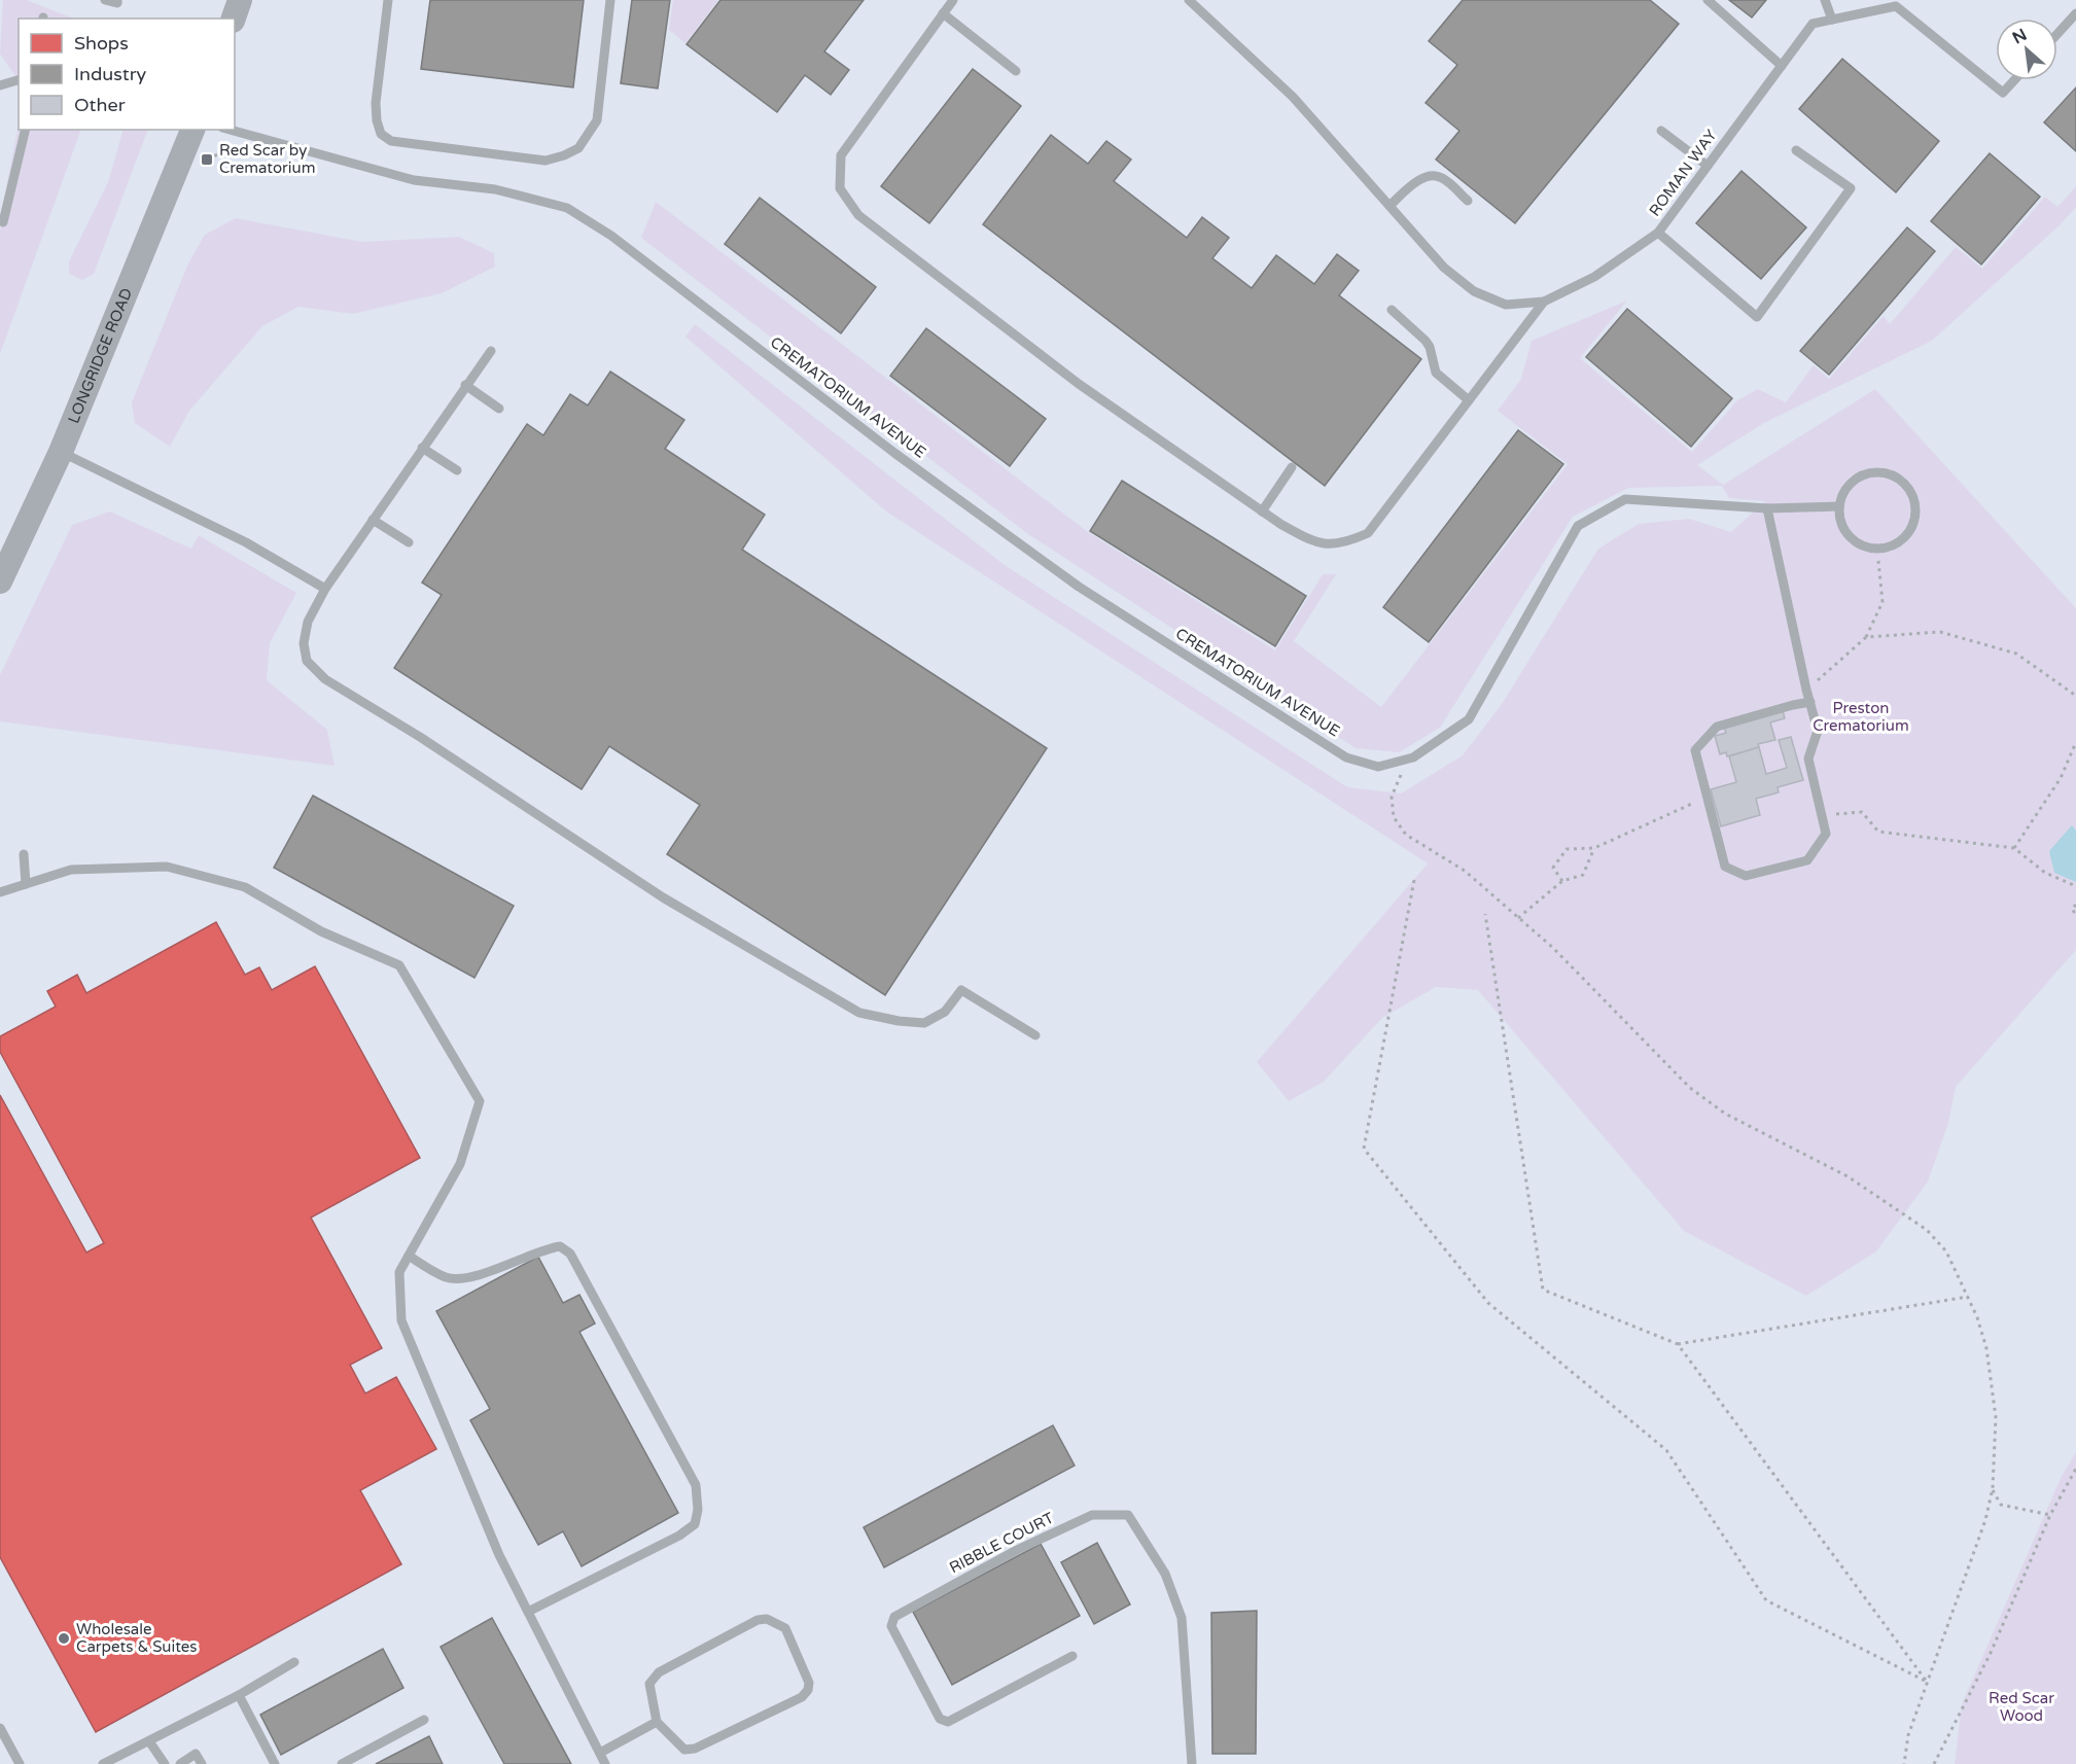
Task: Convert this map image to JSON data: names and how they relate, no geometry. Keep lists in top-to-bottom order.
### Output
{
  "streets": {
    "main road": ["LONGRIDGE ROAD"],
    "lane": ["ROMAN WAY", "CREMATORIUM AVENUE", "RIBBLE COURT"]
  },
  "parks": ["Preston Crematorium", "Red Scar Wood"],
  "places": {
    "transit": ["Red Scar by Crematorium"],
    "other": ["Wholesale Carpets & Suites"]
  },
  "legend": ["Shops", "Industry", "Other"],
  "north": "top left"
}
